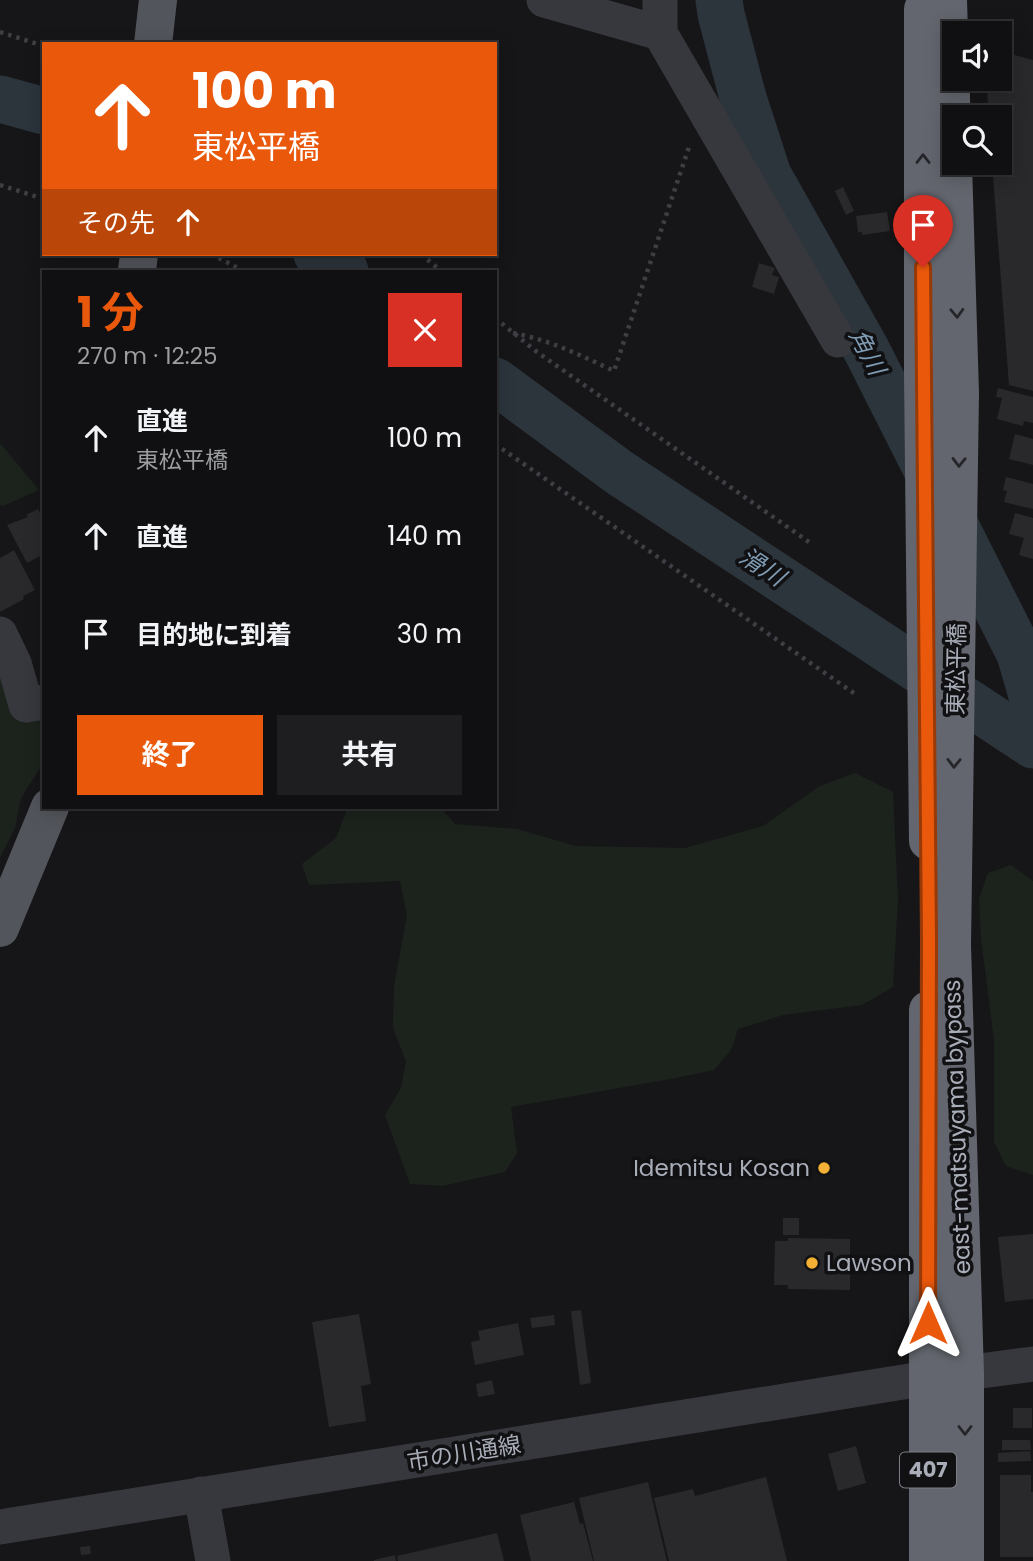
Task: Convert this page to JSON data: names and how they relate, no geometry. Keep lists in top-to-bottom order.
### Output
{
  "streets": {
    "highway": ["東松平橋", "east-matsuyama bypass", "407"],
    "street": ["市の川通線"]
  },
  "crossings": [
    ["東松平橋", "east-matsuyama bypass"],
    ["east-matsuyama bypass", "市の川通線"]
  ],
  "water": ["角川", "滑川"],
  "places": ["Idemitsu Kosan", "Lawson"],
  "page": {
    "turn": ["100 m", "東松平橋"],
    "then": "その先",
    "heading": ["1 分", "270 m · 12:25"],
    "list": [
      {
        "name": "直進",
        "note": "東松平橋",
        "value": "100 m"
      },
      {
        "name": "直進",
        "value": "140 m"
      },
      {
        "name": "目的地に到着",
        "value": "30 m"
      }
    ],
    "buttons": ["終了", "共有"]
  }
}
